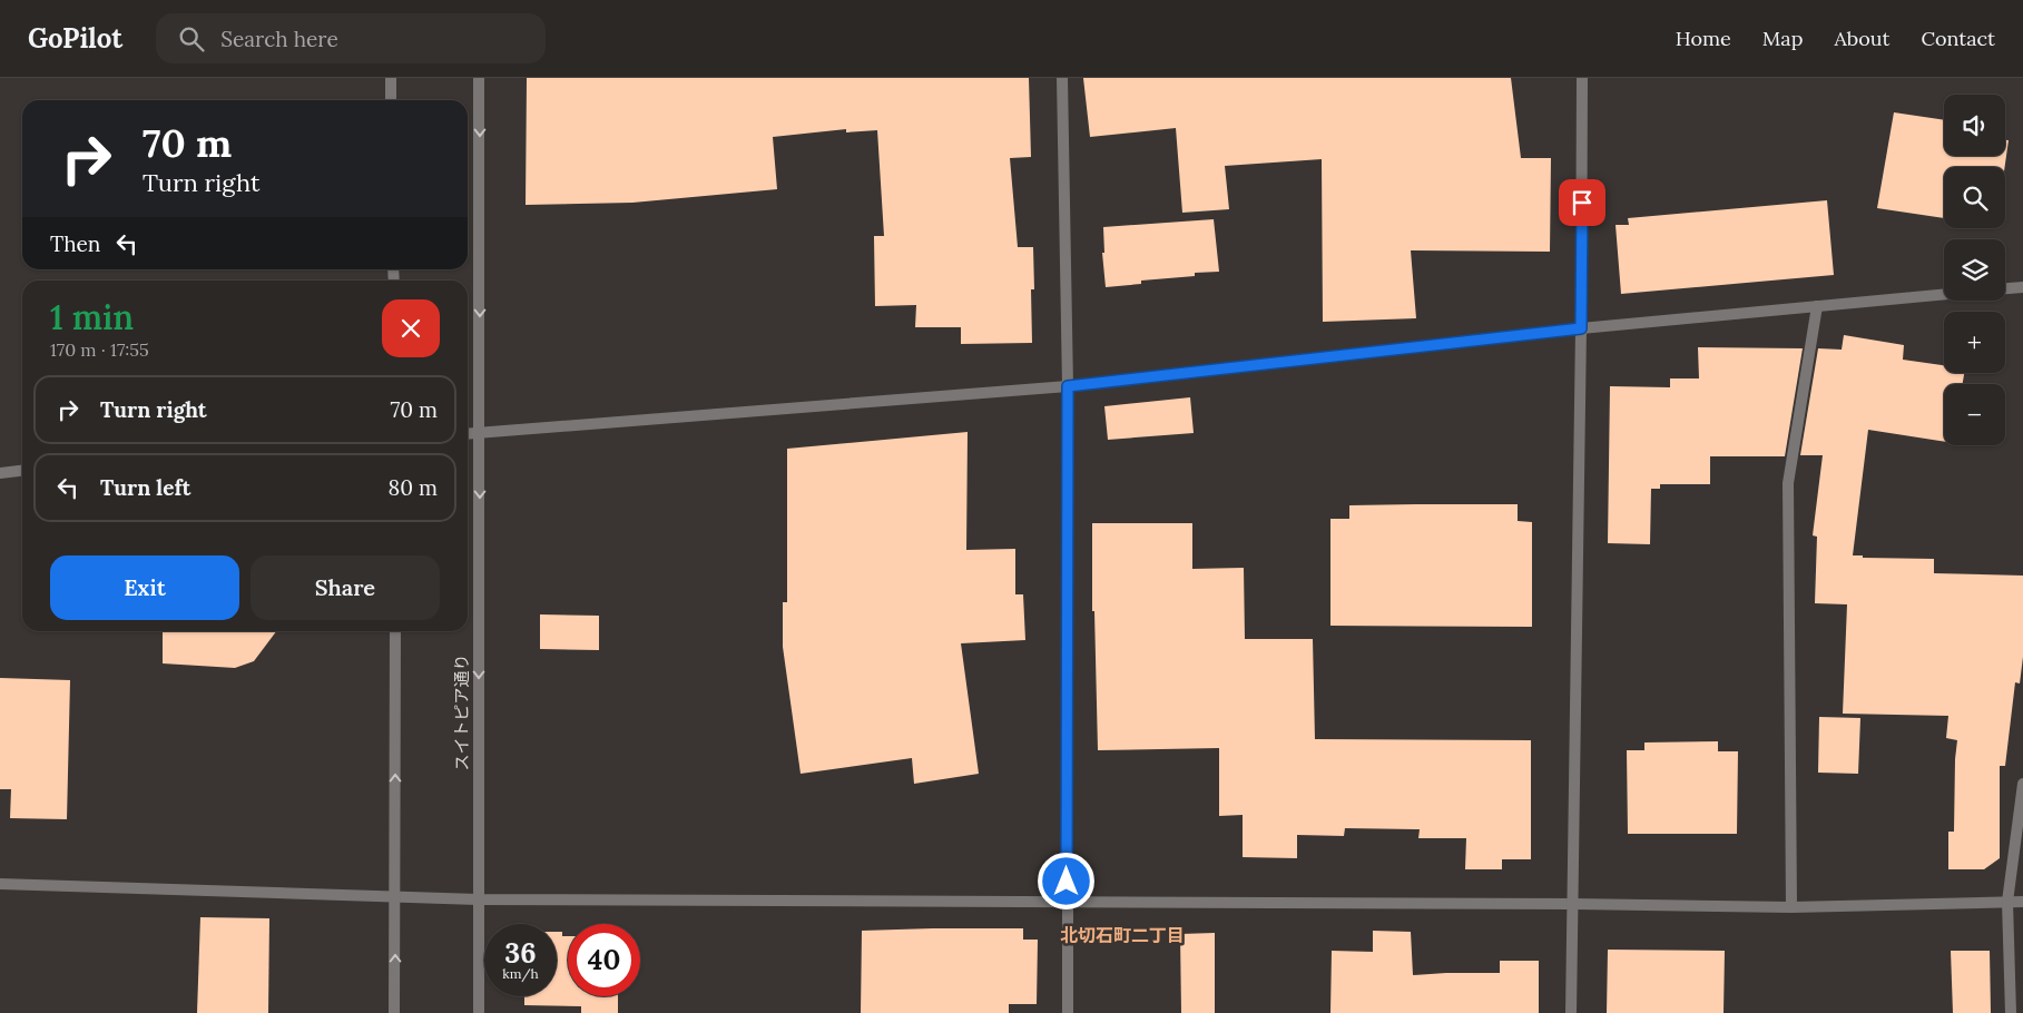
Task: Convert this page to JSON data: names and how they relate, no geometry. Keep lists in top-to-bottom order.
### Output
{
  "streets": {
    "street": ["スイトピア通り"]
  },
  "districts": ["北切石町二丁目"],
  "page": {
    "header": "GoPilot",
    "search": "Search here",
    "nav": [
      "Home",
      "Map",
      "About",
      "Contact"
    ],
    "map_buttons": ["+", "−"],
    "turn": ["70 m", "Turn right"],
    "then": "Then",
    "heading": ["1 min", "170 m · 17:55"],
    "list": [
      {
        "name": "Turn right",
        "value": "70 m"
      },
      {
        "name": "Turn left",
        "value": "80 m"
      }
    ],
    "buttons": ["Exit", "Share"],
    "speed": "36 km/h",
    "limit": "40"
  }
}
